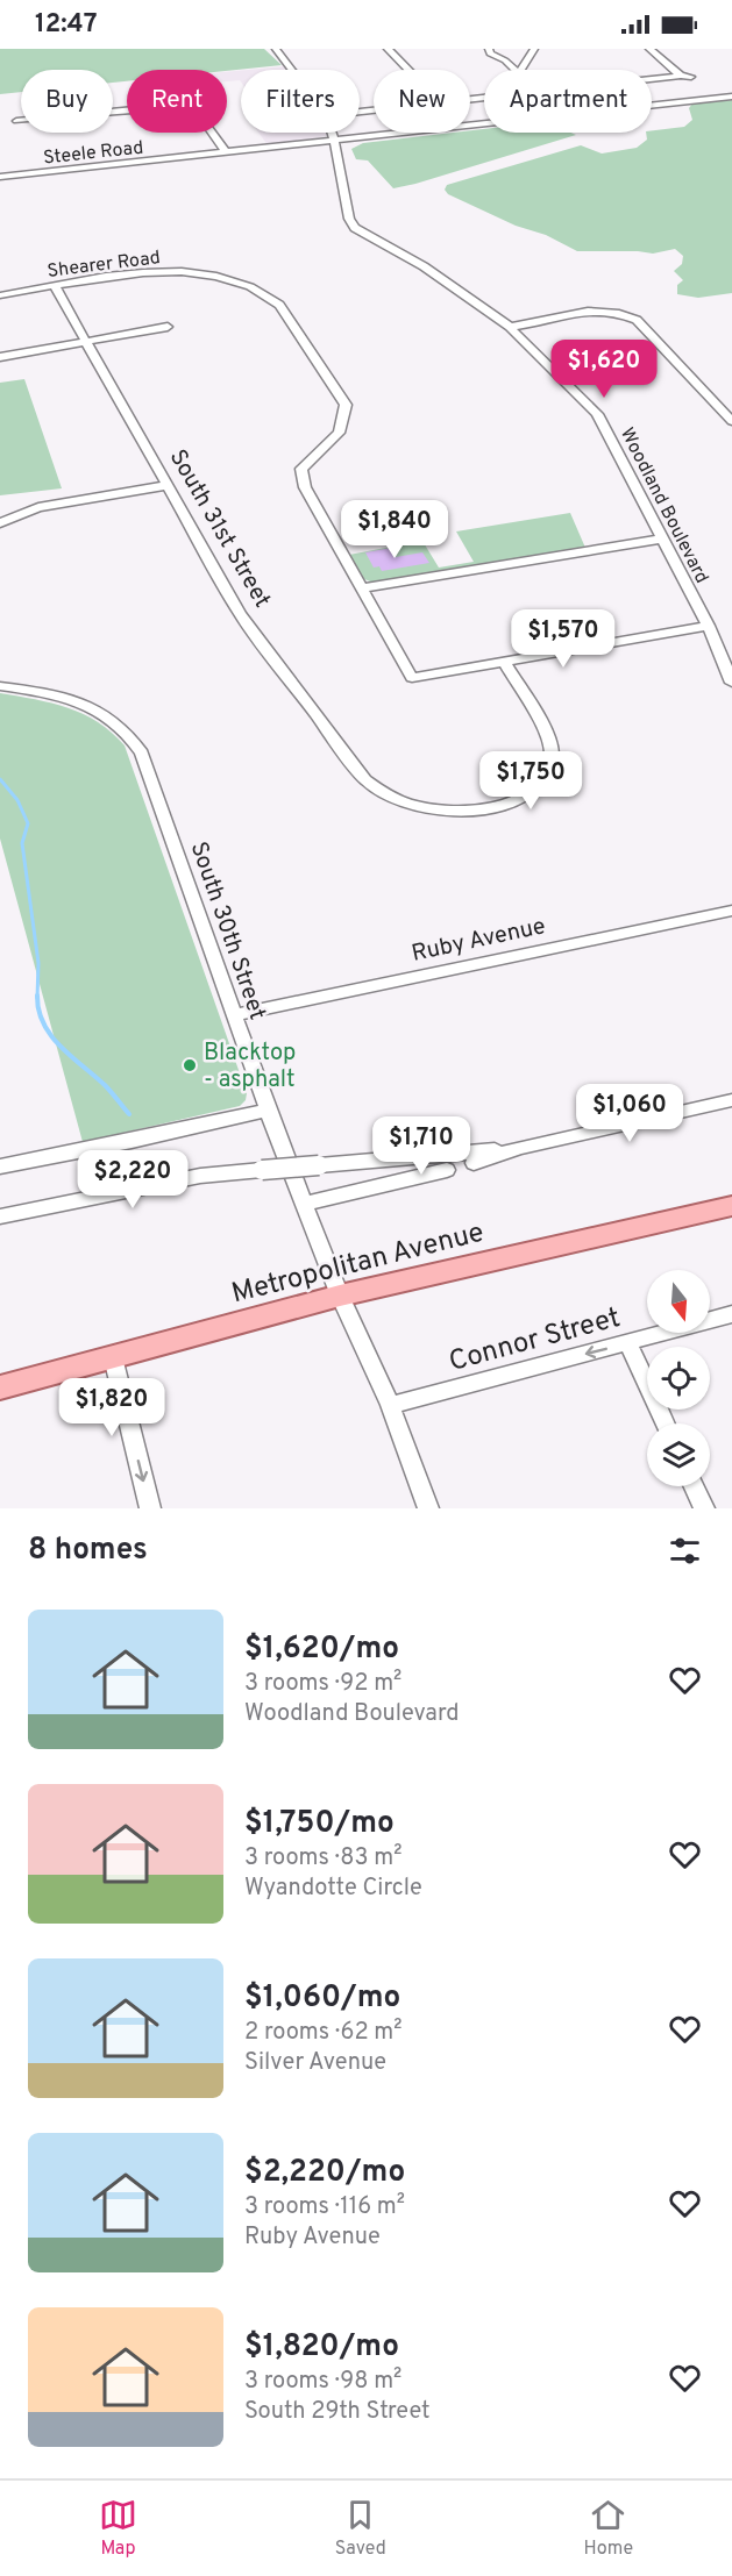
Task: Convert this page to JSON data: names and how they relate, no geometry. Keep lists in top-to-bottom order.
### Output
{
  "streets": {
    "main road": ["Metropolitan Avenue"],
    "street": [
      "Steele Road",
      "Shearer Road",
      "Woodland Boulevard",
      "South 31st Street",
      "South 30th Street",
      "Ruby Avenue",
      "Connor Street"
    ]
  },
  "crossings": [
    ["Steele Road", "Woodland Boulevard"],
    ["Shearer Road", "South 31st Street"],
    ["South 30th Street", "Ruby Avenue"],
    ["South 30th Street", "Metropolitan Avenue"],
    ["South 30th Street", "Connor Street"]
  ],
  "one_way": ["Connor Street"],
  "places": ["Blacktop - asphalt"],
  "north": "bottom",
  "page": {
    "status": "12:47",
    "chip": [
      "Buy",
      "Rent",
      "Filters",
      "New",
      "Apartment"
    ],
    "price": [
      "$1,620",
      "$1,840",
      "$1,570",
      "$1,750",
      "$1,060",
      "$1,710",
      "$2,220",
      "$1,820"
    ],
    "heading": "8 homes",
    "list": [
      {
        "name": "$1,620/mo",
        "note": "3 rooms · 92 m² · Woodland Boulevard"
      },
      {
        "name": "$1,750/mo",
        "note": "3 rooms · 83 m² · Wyandotte Circle"
      },
      {
        "name": "$1,060/mo",
        "note": "2 rooms · 62 m² · Silver Avenue"
      },
      {
        "name": "$2,220/mo",
        "note": "3 rooms · 116 m² · Ruby Avenue"
      },
      {
        "name": "$1,820/mo",
        "note": "3 rooms · 98 m² · South 29th Street"
      }
    ],
    "tabs": ["Map", "Saved", "Home"]
  }
}
